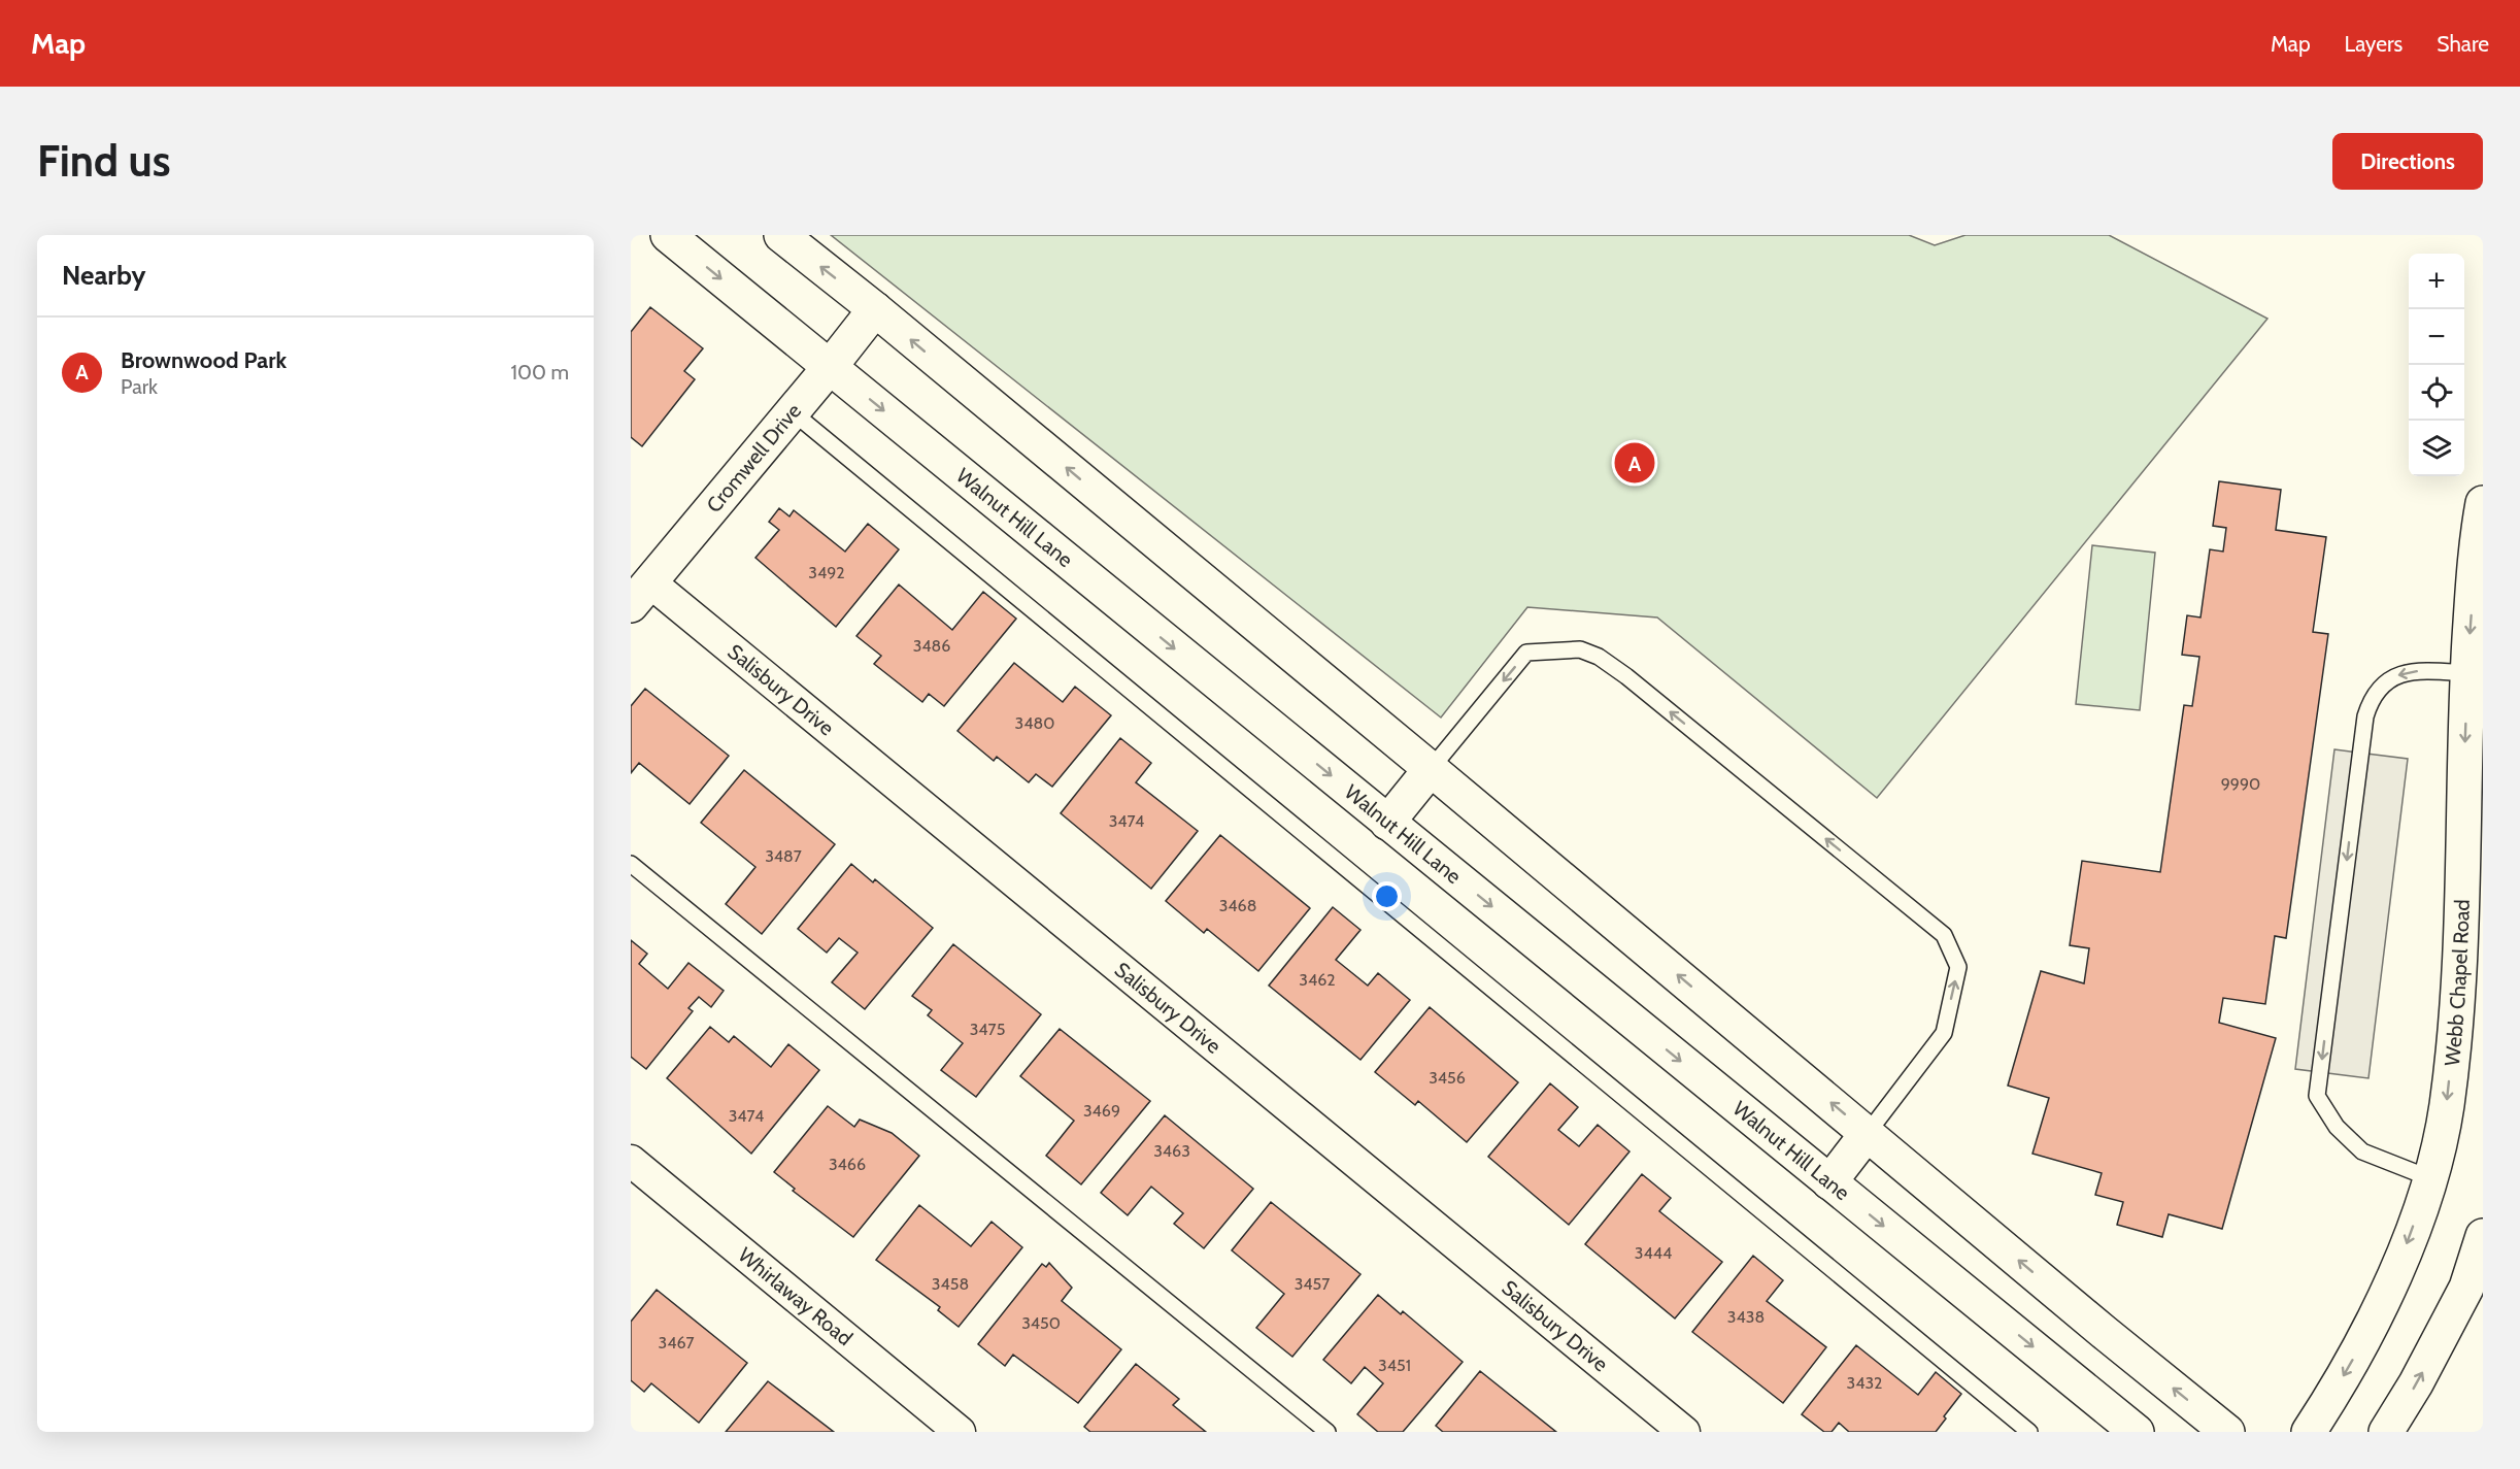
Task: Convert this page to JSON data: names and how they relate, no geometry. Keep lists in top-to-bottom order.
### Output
{
  "streets": {
    "main road": ["Cromwell Drive", "Walnut Hill Lane", "Webb Chapel Road"],
    "street": ["Salisbury Drive", "Whirlaway Road"]
  },
  "crossings": [
    ["Cromwell Drive", "Walnut Hill Lane"],
    ["Cromwell Drive", "Salisbury Drive"]
  ],
  "one_way": ["Webb Chapel Road"],
  "house_numbers": [
    "3492",
    "3486",
    "3480",
    "9990",
    "3474",
    "3487",
    "3468",
    "3462",
    "3475",
    "3456",
    "3469",
    "3474",
    "3463",
    "3466",
    "3444",
    "3458",
    "3457",
    "3438",
    "3450",
    "3467",
    "3451",
    "3432"
  ],
  "page": {
    "header": "Map",
    "nav": ["Map", "Layers", "Share"],
    "buttons": "Directions",
    "title": "Find us",
    "heading": "Nearby",
    "map_buttons": ["+", "−"],
    "list": [
      {
        "mark": "A",
        "name": "Brownwood Park",
        "note": "Park",
        "value": "100 m"
      }
    ],
    "pins": "A"
  }
}
